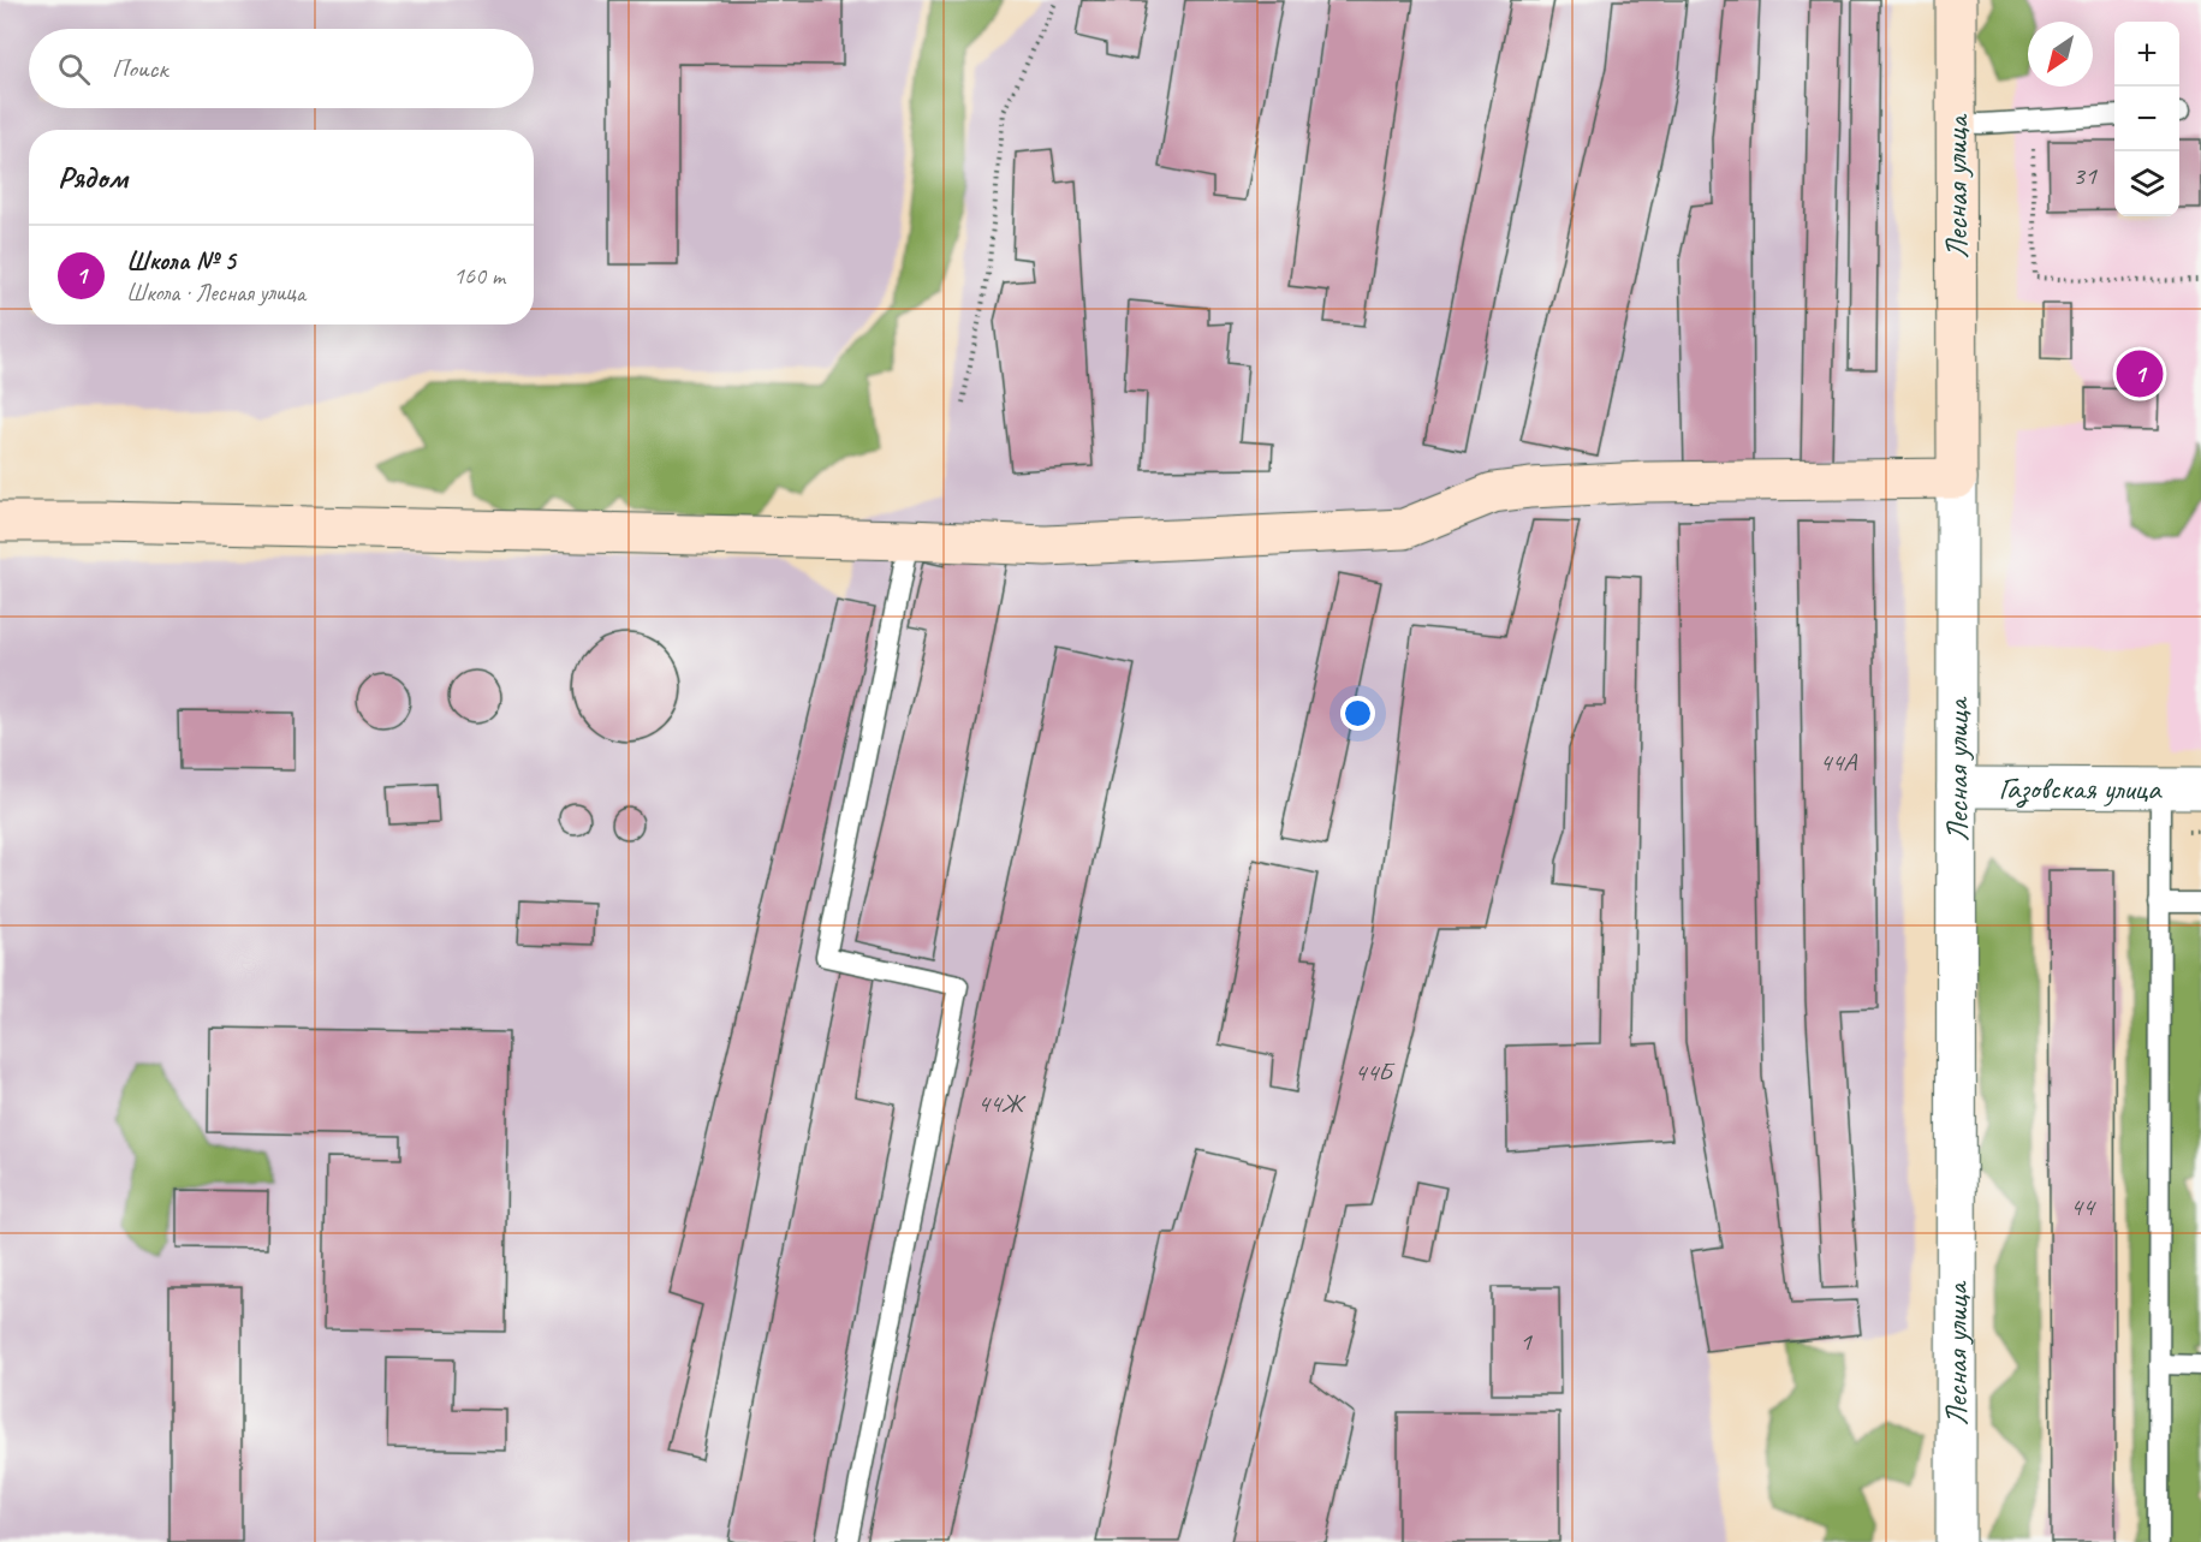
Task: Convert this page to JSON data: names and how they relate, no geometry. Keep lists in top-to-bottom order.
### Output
{
  "streets": {
    "main road": ["Лесная улица"],
    "street": ["Газовская улица"]
  },
  "crossings": [
    ["Лесная улица", "Газовская улица"]
  ],
  "house_numbers": [
    "31",
    "44А",
    "44Б",
    "44Ж",
    "44",
    "1"
  ],
  "north": "bottom left",
  "page": {
    "map_buttons": ["+", "−"],
    "search": "Поиск",
    "heading": "Рядом",
    "list": [
      {
        "mark": "1",
        "name": "Школа № 5",
        "note": "Школа · Лесная улица",
        "value": "160 m"
      }
    ],
    "pins": "1"
  }
}
